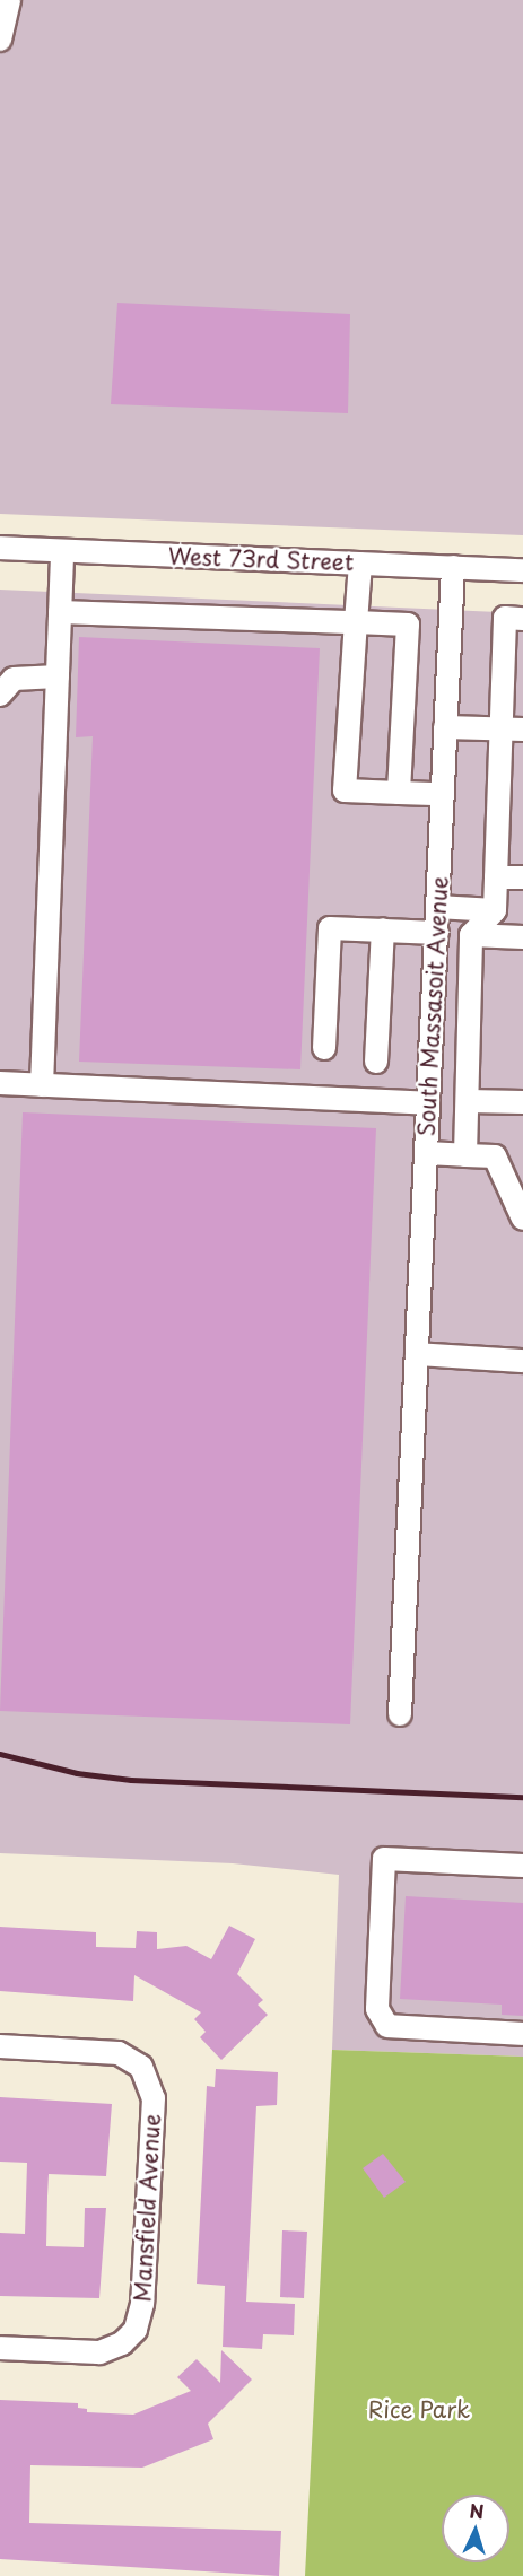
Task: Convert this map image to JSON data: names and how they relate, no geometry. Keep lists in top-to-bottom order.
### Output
{
  "streets": {
    "street": ["West 73rd Street", "South Massasoit Avenue", "Mansfield Avenue"]
  },
  "crossings": [
    ["West 73rd Street", "South Massasoit Avenue"]
  ],
  "parks": ["Rice Park"],
  "north": "top"
}
